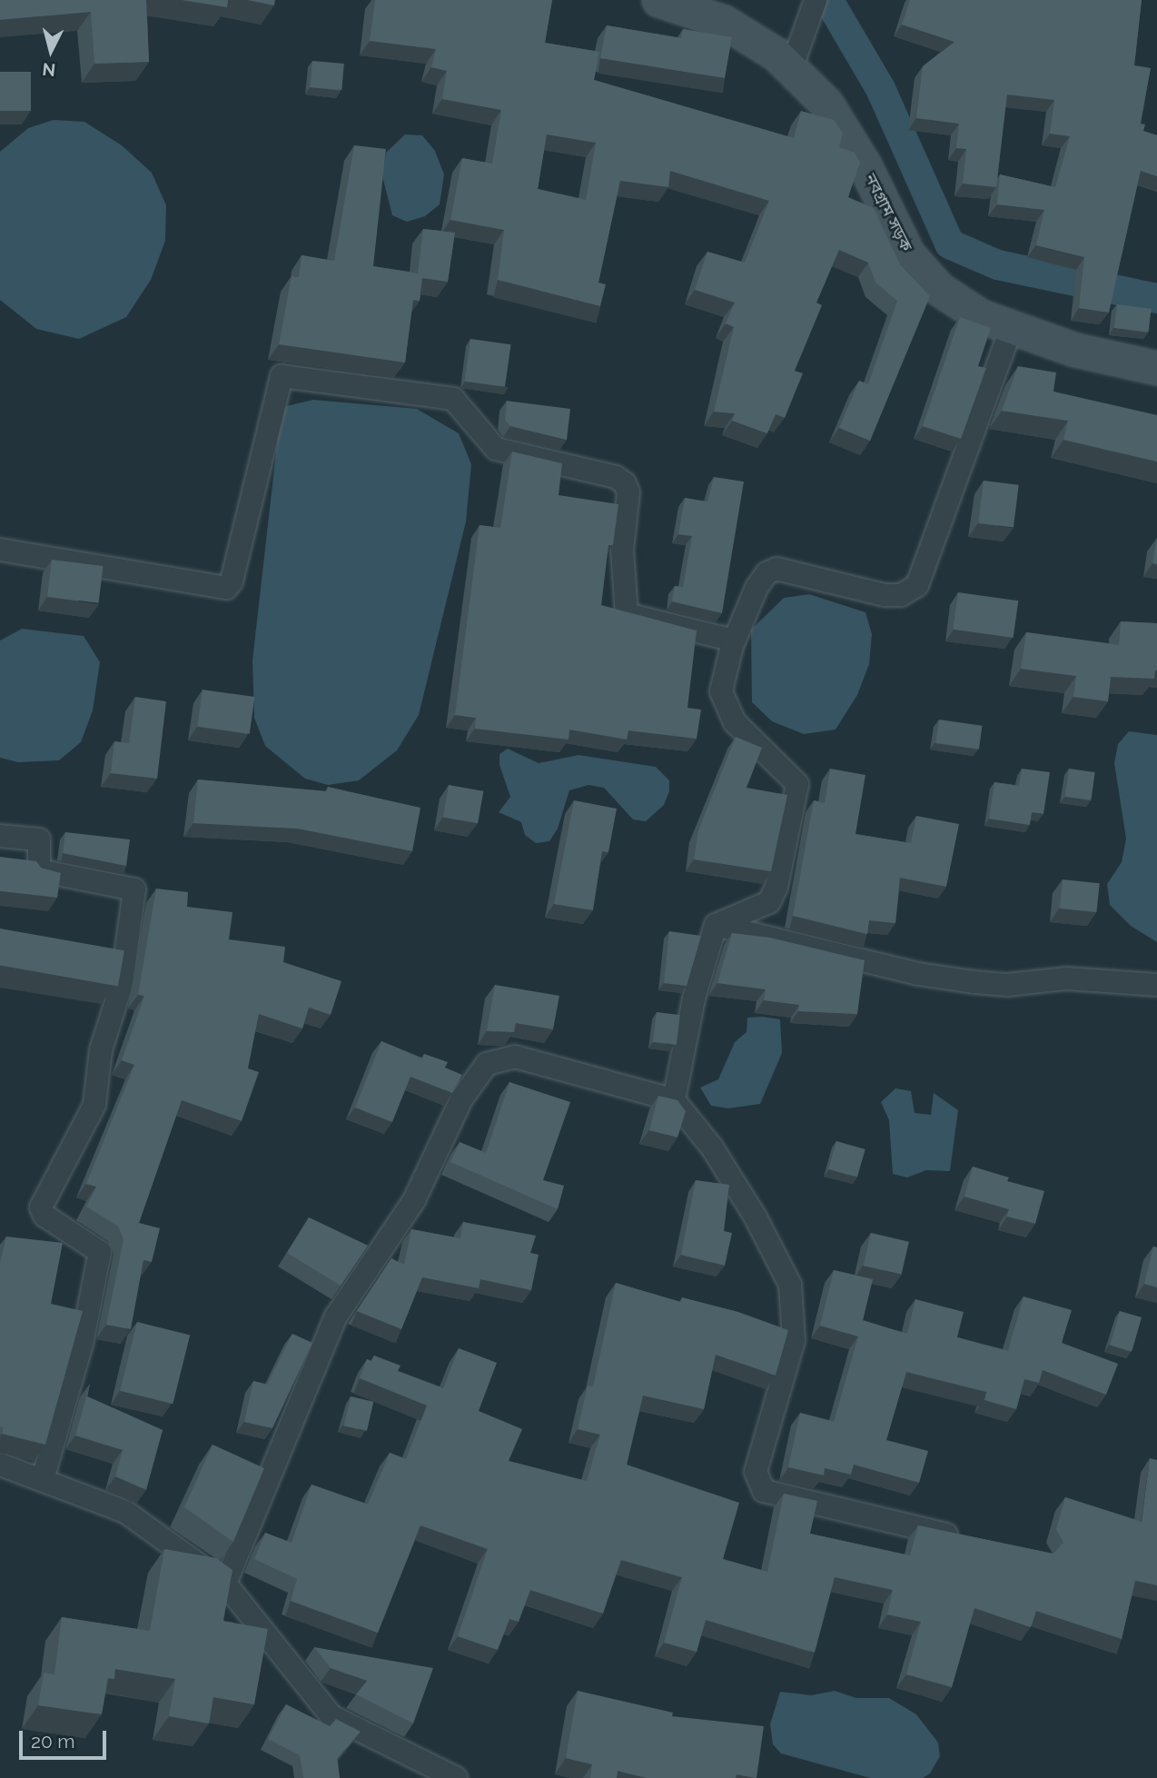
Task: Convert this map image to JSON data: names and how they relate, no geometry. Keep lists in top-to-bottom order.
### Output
{
  "streets": {
    "main road": ["নবগ্রাম সড়ক"]
  },
  "scale_bar": "20 m",
  "north": "bottom"
}
